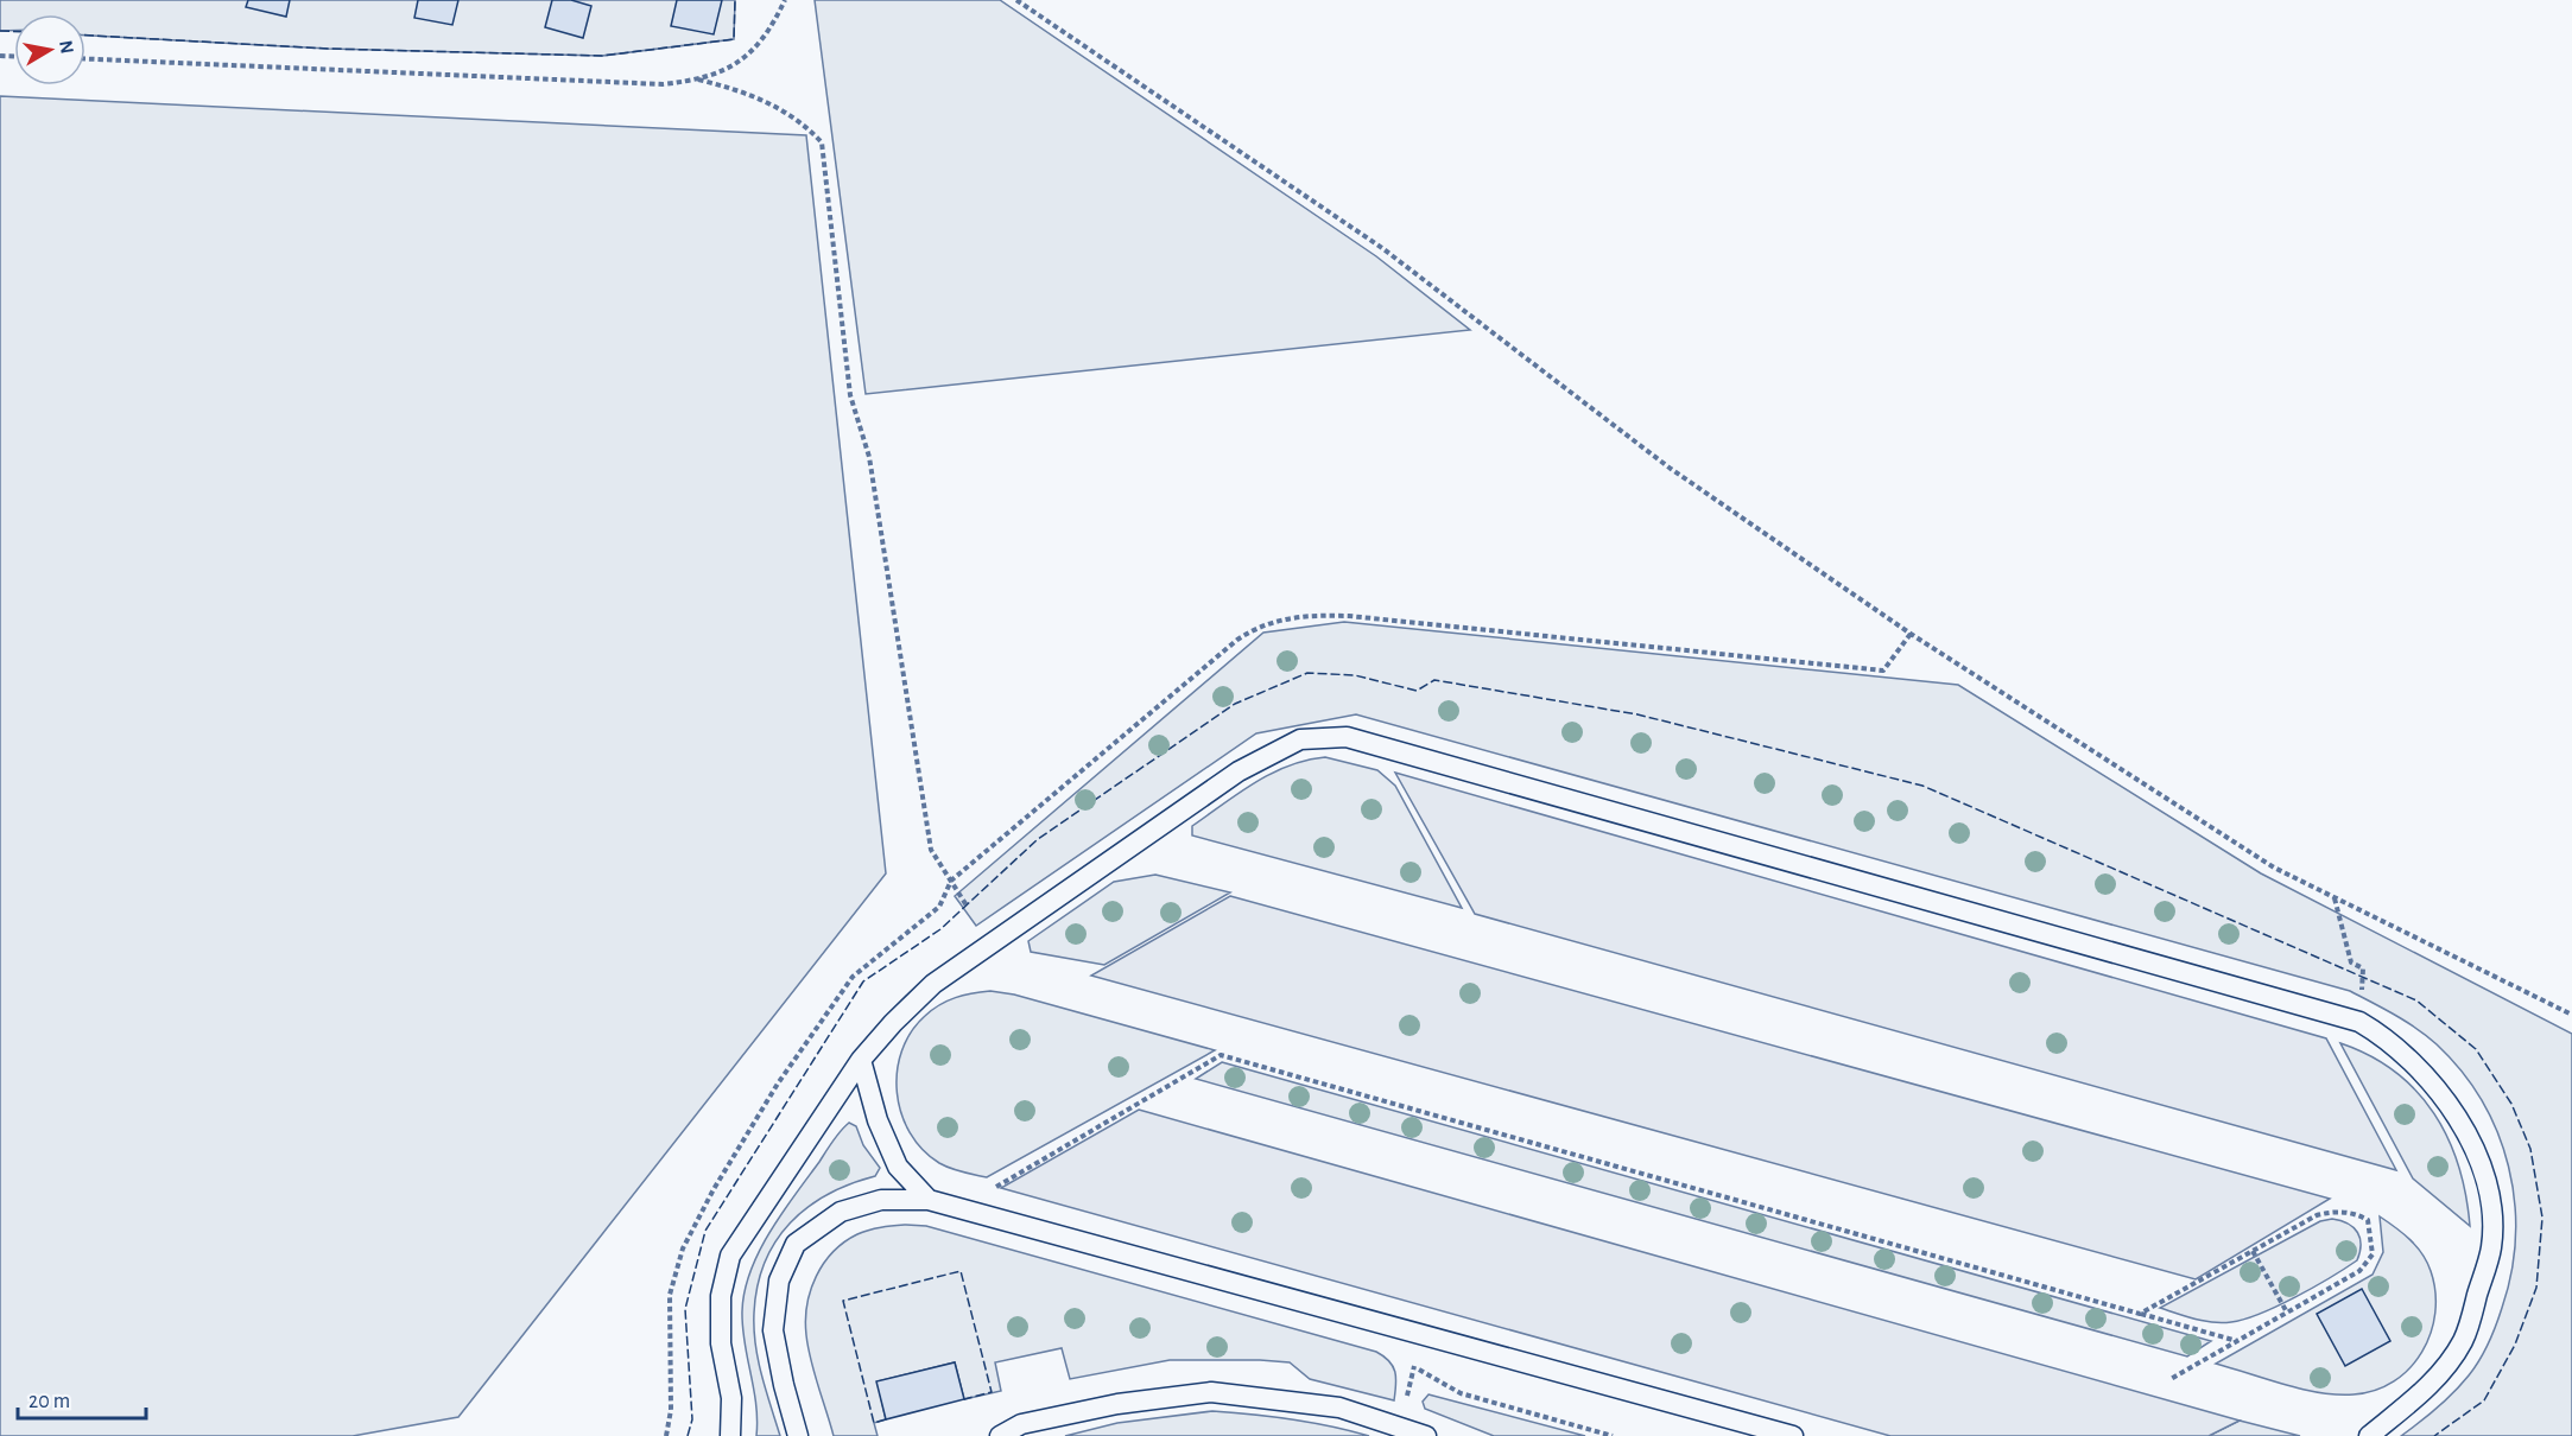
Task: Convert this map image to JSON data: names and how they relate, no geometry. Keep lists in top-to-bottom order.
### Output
{
  "scale_bar": "20 m",
  "north": "right"
}
